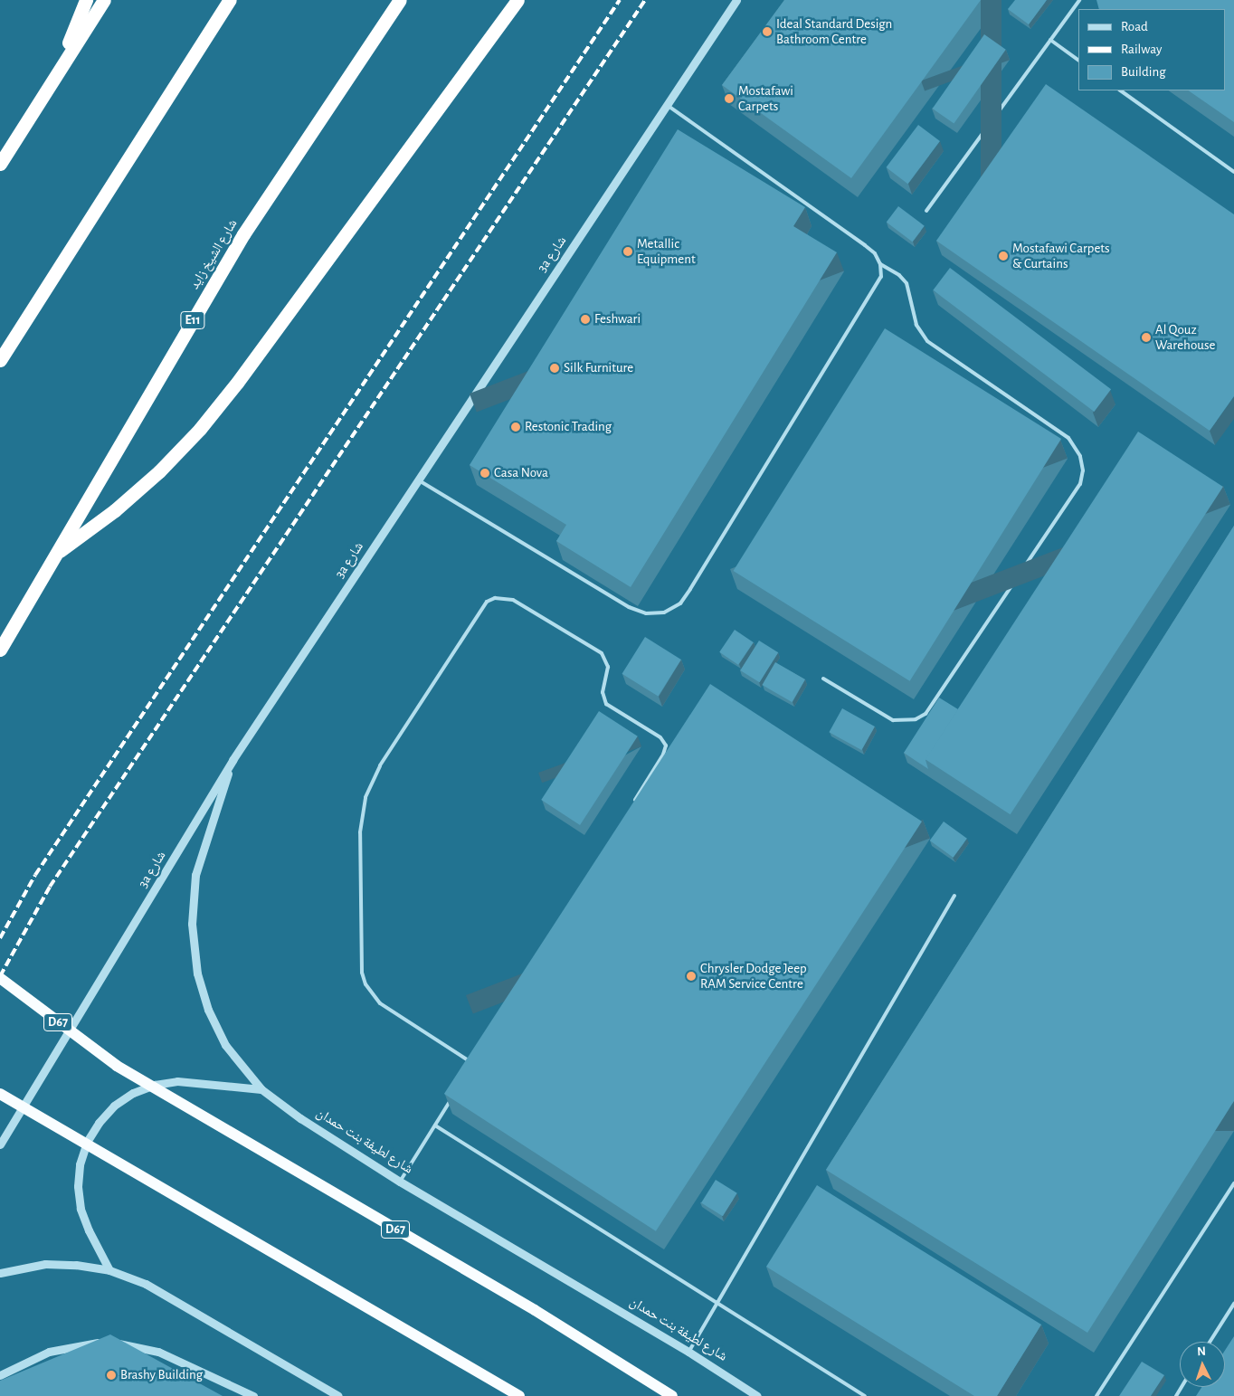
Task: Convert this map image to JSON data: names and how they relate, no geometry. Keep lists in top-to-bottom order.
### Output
{
  "streets": {
    "highway": ["شارع الشيخ زايد", "E11"],
    "main road": ["D67"],
    "street": ["3a شارع", "شارع لطيفة بنت حمدان"]
  },
  "crossings": [
    ["3a شارع", "شارع لطيفة بنت حمدان"]
  ],
  "places": [
    "Ideal Standard Design Bathroom Centre",
    "Mostafawi Carpets",
    "Metallic Equipment",
    "Mostafawi Carpets & Curtains",
    "Feshwari",
    "Al Qouz Warehouse",
    "Silk Furniture",
    "Restonic Trading",
    "Casa Nova",
    "Chrysler Dodge Jeep RAM Service Centre",
    "Brashy Building"
  ],
  "legend": ["Road", "Railway", "Building"],
  "north": "top"
}
